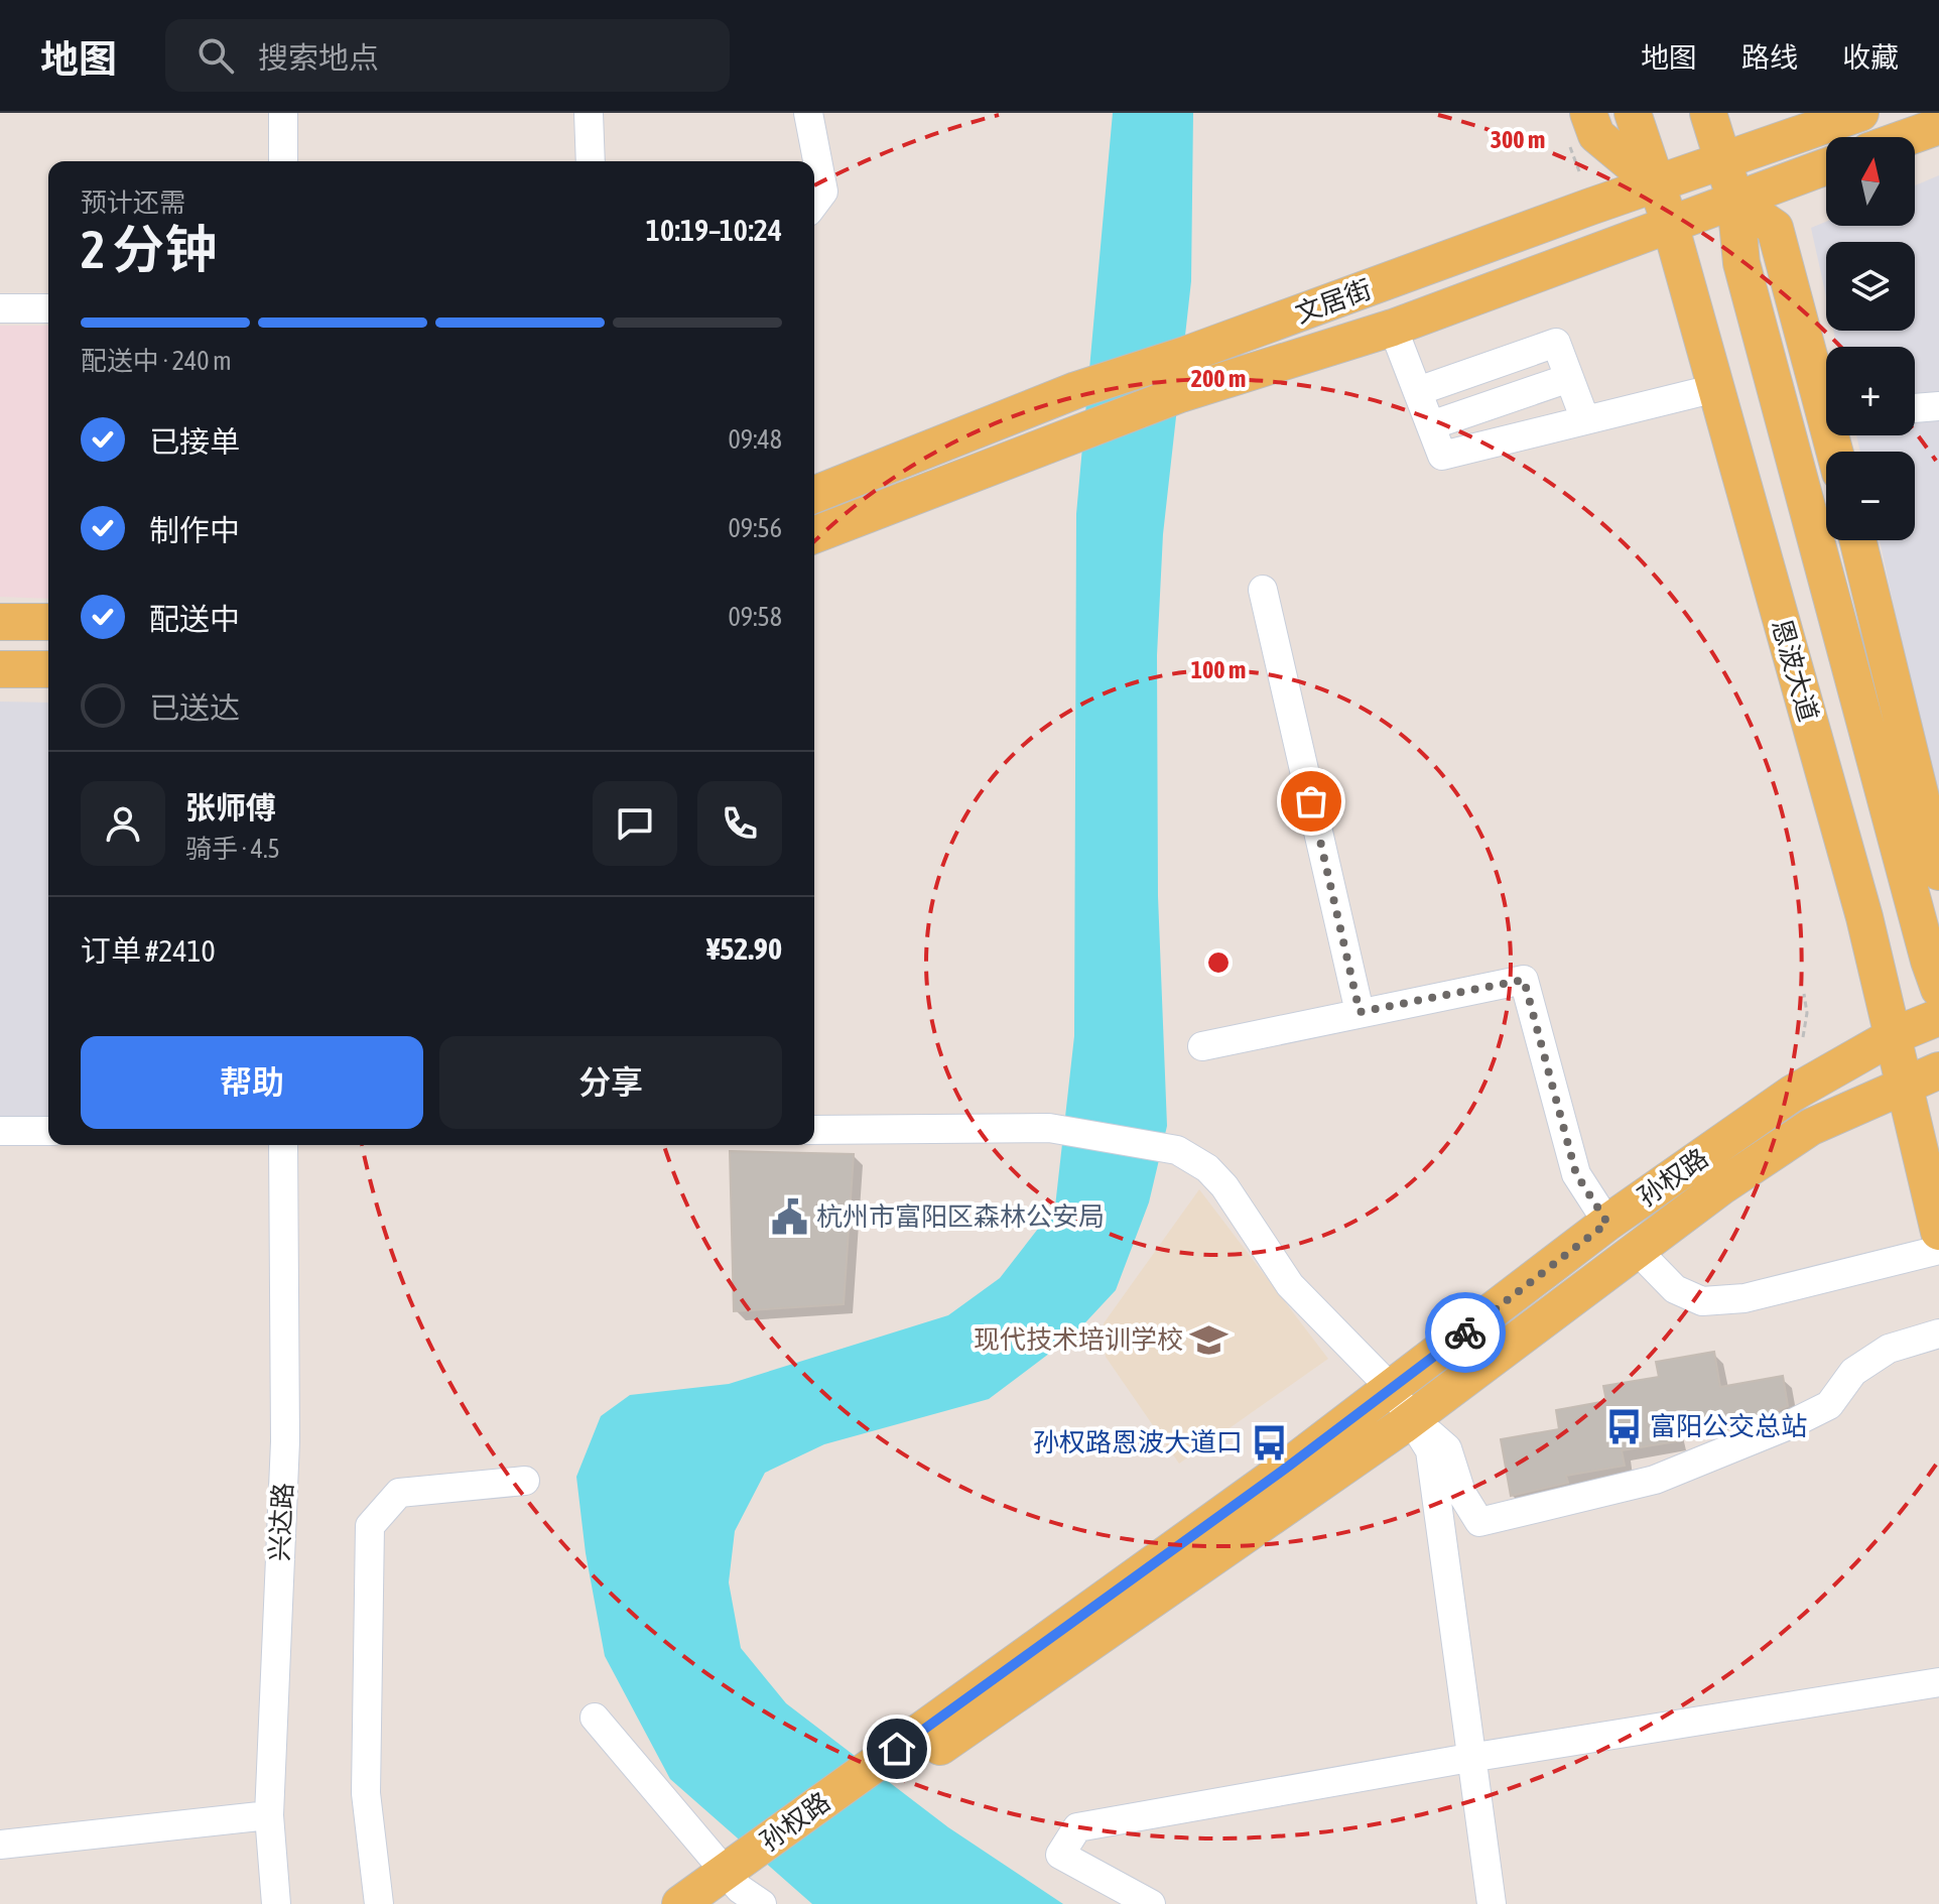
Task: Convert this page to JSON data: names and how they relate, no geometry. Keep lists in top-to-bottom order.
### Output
{
  "streets": {
    "main road": ["文居街", "恩波大道", "孙权路"],
    "street": ["兴达路"]
  },
  "crossings": [
    ["文居街", "恩波大道"],
    ["恩波大道", "孙权路"]
  ],
  "places": {
    "public building": ["杭州市富阳区森林公安局"],
    "school or university": ["现代技术培训学校"],
    "bus stop": ["富阳公交总站", "孙权路恩波大道口"]
  },
  "north": "top",
  "page": {
    "header": "地图",
    "search": "搜索地点",
    "nav": ["地图", "路线", "收藏"],
    "map_buttons": ["+", "−"],
    "heading": ["2 分钟", "预计还需", "10:19–10:24"],
    "panel": [
      "张师傅",
      "骑手 · 4.5",
      "订单 #2410",
      "¥52.90"
    ],
    "bar": "配送中 · 240 m",
    "list": [
      ["已接单", "09:48"],
      ["制作中", "09:56"],
      ["配送中", "09:58"],
      "已送达"
    ],
    "buttons": ["帮助", "分享"]
  },
  "rings": ["300 m", "200 m", "100 m"]
}
